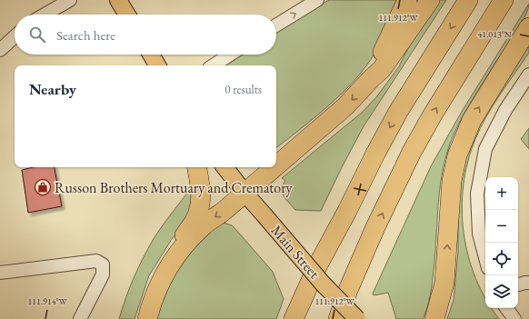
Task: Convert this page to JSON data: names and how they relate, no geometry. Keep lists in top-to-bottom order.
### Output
{
  "streets": {
    "main road": ["Main Street"]
  },
  "places": {
    "shop": ["Russon Brothers Mortuary and Crematory"]
  },
  "page": {
    "search": "Search here",
    "heading": ["Nearby", "0 results"],
    "map_buttons": ["+", "−"]
  },
  "coordinates": ["111.912°W", "41.013°N", "111.914°W"]
}
